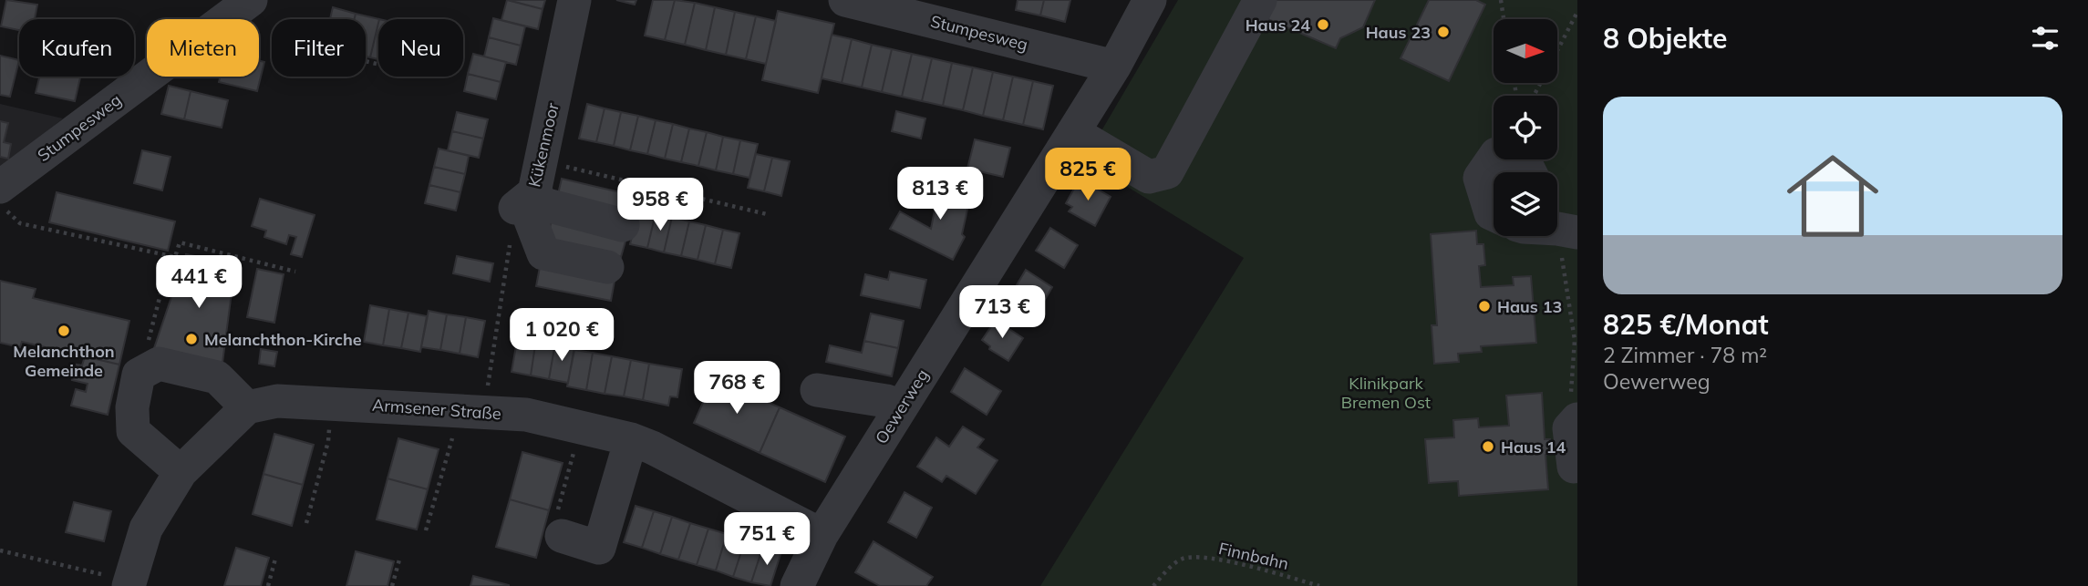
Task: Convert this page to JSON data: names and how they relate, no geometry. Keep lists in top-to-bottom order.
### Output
{
  "streets": {
    "street": [
      "Stumpesweg",
      "Kükenmoor",
      "Oewerweg",
      "Armsener Straße"
    ],
    "path": ["Finnbahn"]
  },
  "crossings": [
    ["Stumpesweg", "Oewerweg"],
    ["Oewerweg", "Armsener Straße"]
  ],
  "parks": ["Klinikpark Bremen Ost"],
  "places": [
    "Haus 24",
    "Haus 23",
    "Haus 13",
    "Melanchthon Gemeinde",
    "Melanchthon-Kirche",
    "Haus 14"
  ],
  "north": "right",
  "page": {
    "heading": "8 Objekte",
    "chip": [
      "Kaufen",
      "Mieten",
      "Filter",
      "Neu"
    ],
    "list": [
      {
        "name": "825 €/Monat",
        "note": "2 Zimmer · 78 m² · Oewerweg"
      }
    ],
    "price": [
      "825 €",
      "813 €",
      "958 €",
      "441 €",
      "713 €",
      "1 020 €",
      "768 €",
      "751 €"
    ]
  }
}
